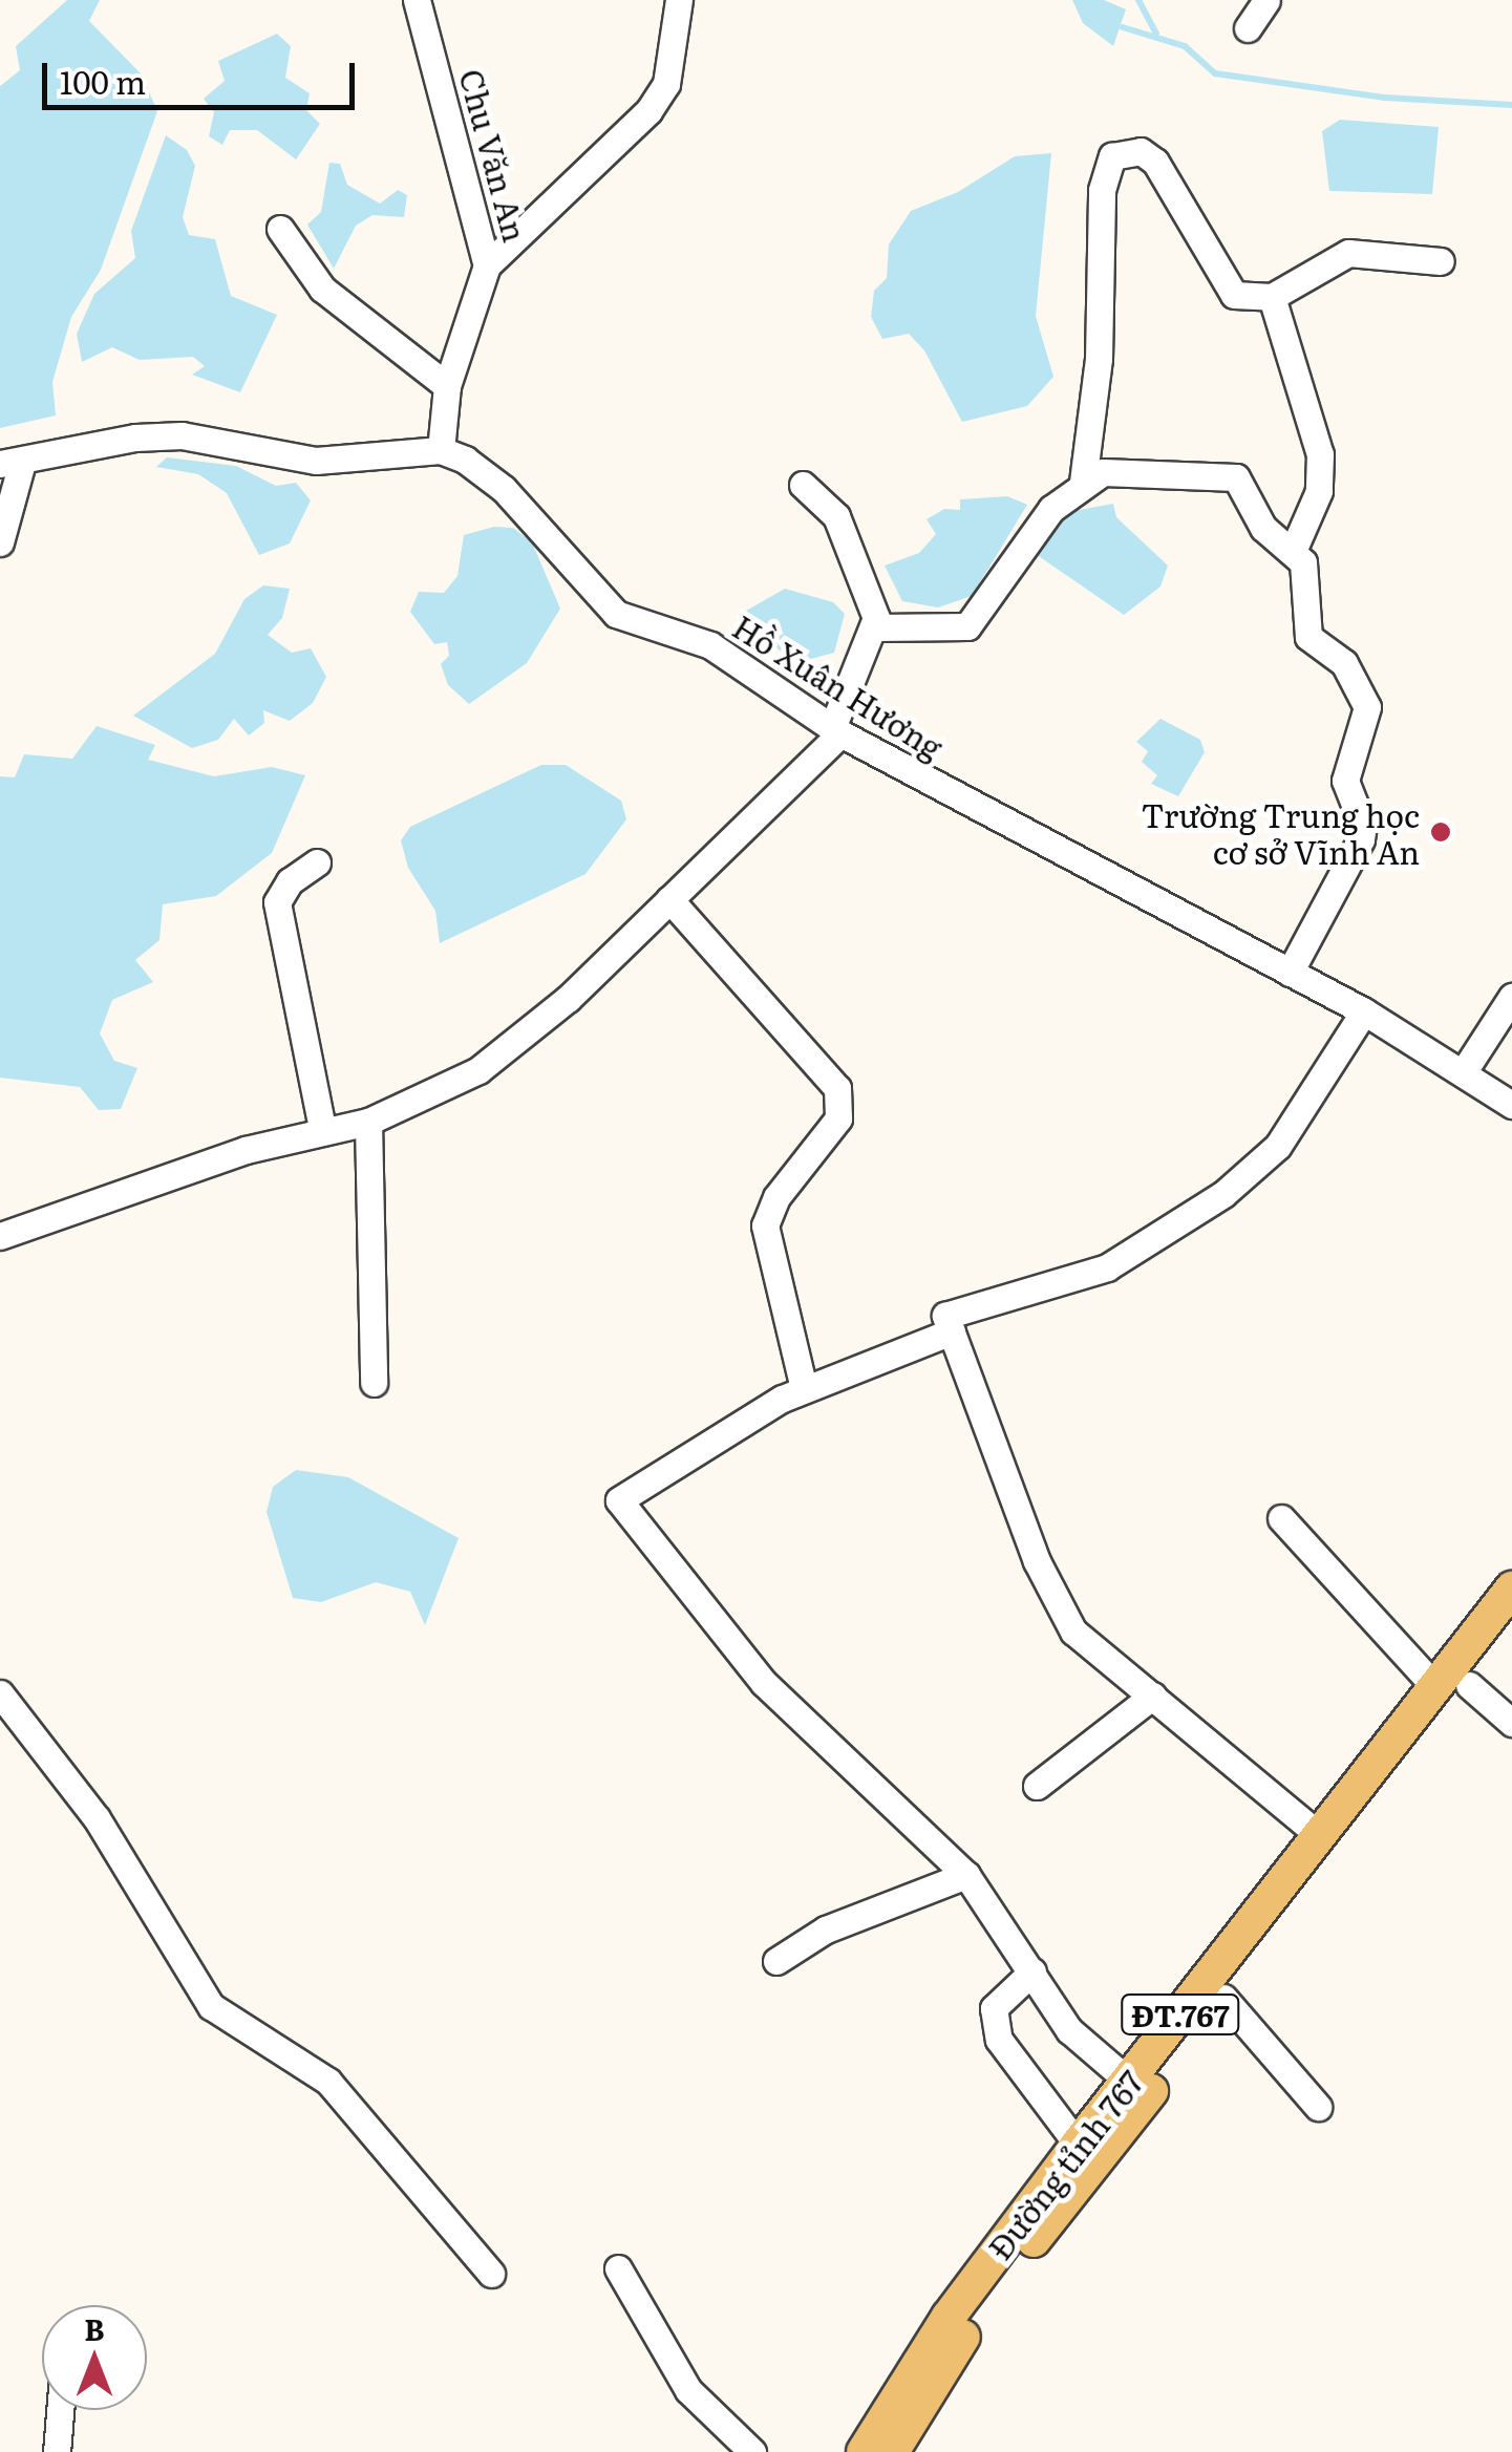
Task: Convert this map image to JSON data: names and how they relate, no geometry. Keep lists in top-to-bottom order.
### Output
{
  "streets": {
    "main road": ["ĐT.767", "Đường tỉnh 767"],
    "street": ["Chu Văn An", "Hồ Xuân Hương"]
  },
  "crossings": [
    ["Chu Văn An", "Hồ Xuân Hương"]
  ],
  "places": ["Trường Trung học cơ sở Vĩnh An"],
  "scale_bar": "100 m",
  "north": "top"
}
